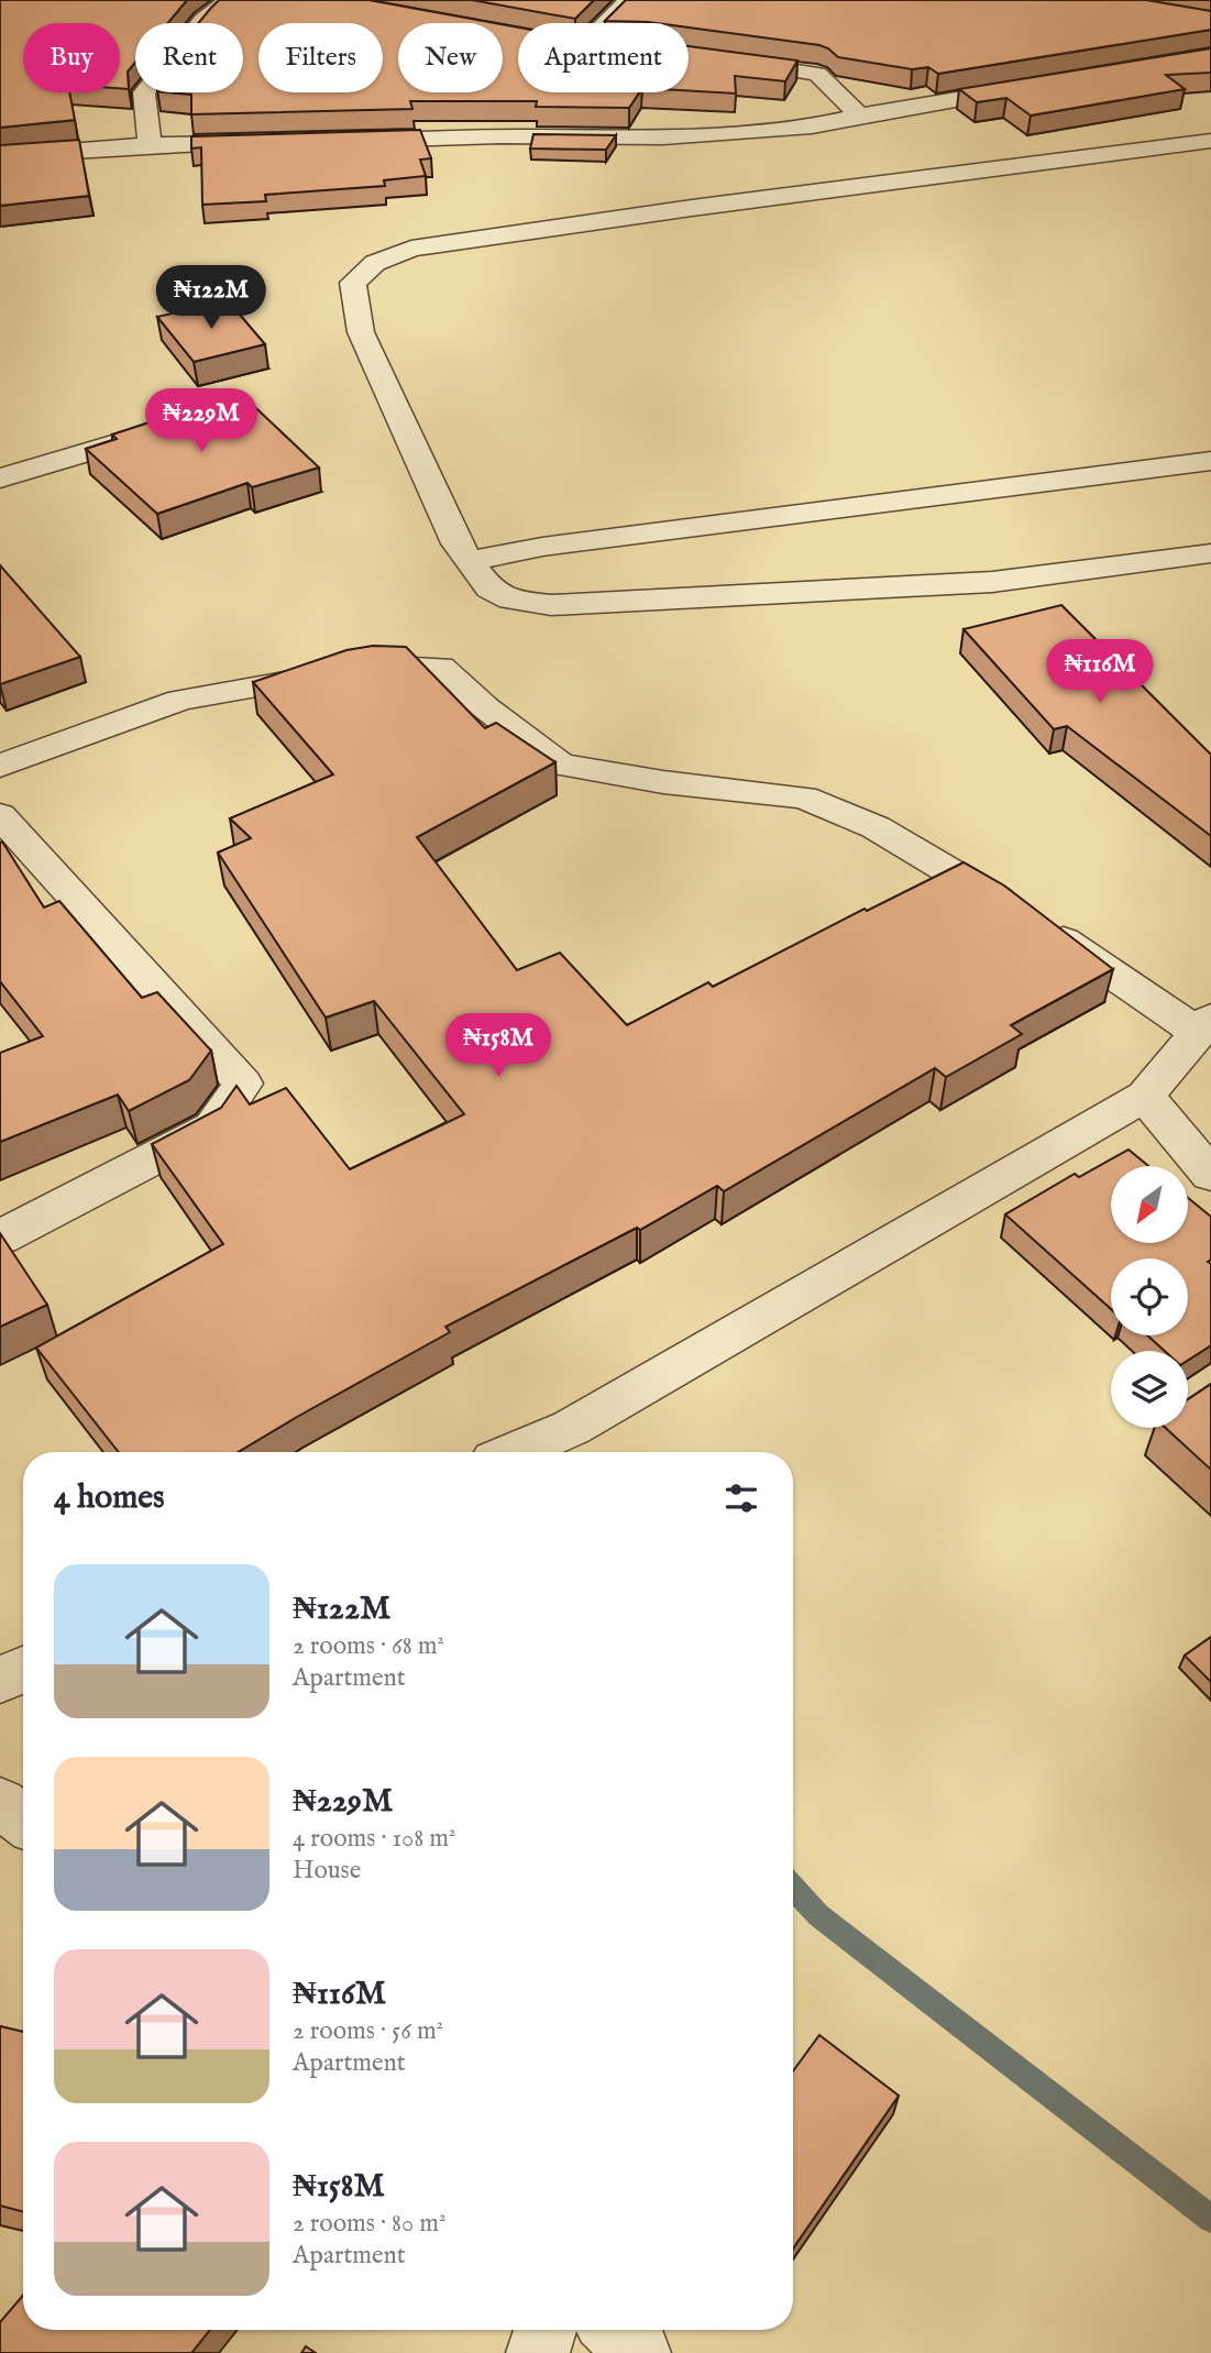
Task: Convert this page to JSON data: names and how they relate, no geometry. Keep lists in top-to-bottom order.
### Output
{
  "north": "bottom left",
  "page": {
    "chip": [
      "Buy",
      "Rent",
      "Filters",
      "New",
      "Apartment"
    ],
    "price": [
      "₦122M",
      "₦229M",
      "₦116M",
      "₦158M"
    ],
    "heading": "4 homes",
    "list": [
      {
        "name": "₦122M",
        "note": "2 rooms · 68 m² · Apartment"
      },
      {
        "name": "₦229M",
        "note": "4 rooms · 108 m² · House"
      },
      {
        "name": "₦116M",
        "note": "2 rooms · 56 m² · Apartment"
      },
      {
        "name": "₦158M",
        "note": "2 rooms · 80 m² · Apartment"
      }
    ]
  }
}
